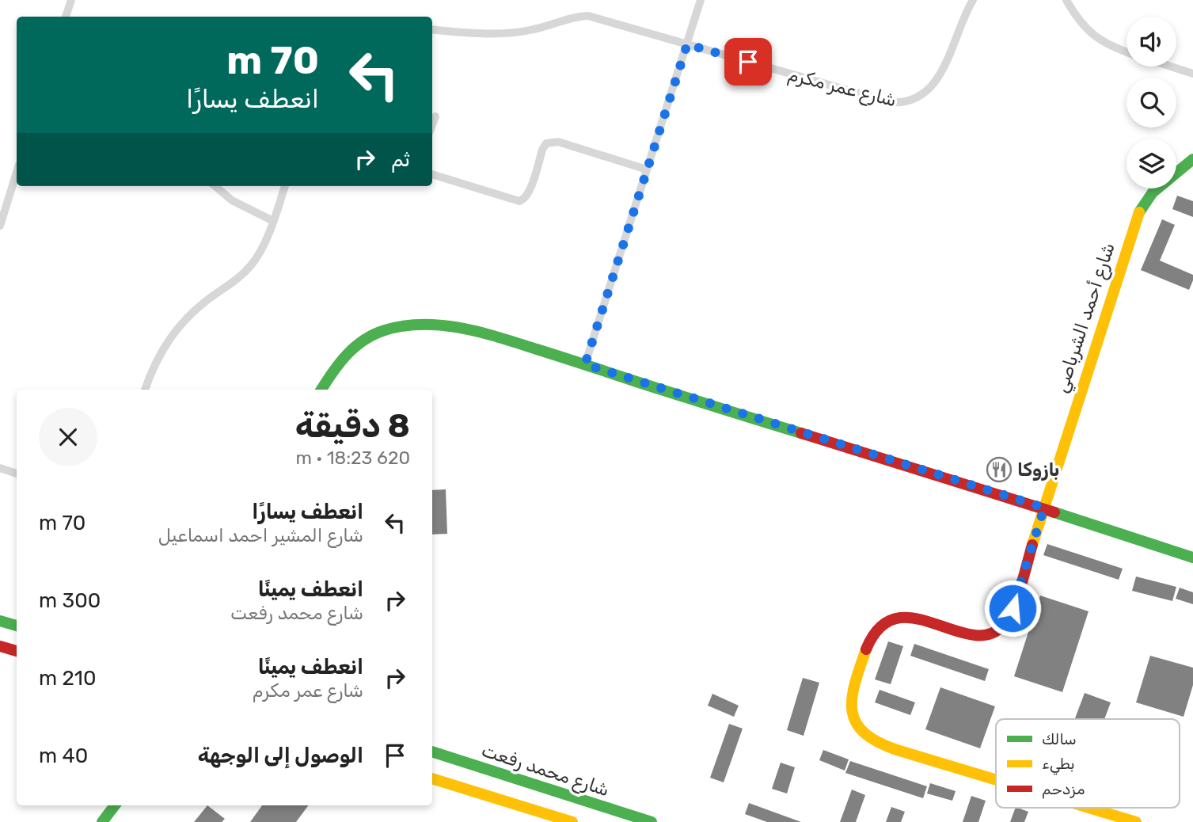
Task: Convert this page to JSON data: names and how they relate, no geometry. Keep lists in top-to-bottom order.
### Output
{
  "streets": {
    "street": ["شارع عمر مكرم", "شارع أحمد الشرباصي", "شارع محمد رفعت"]
  },
  "places": {
    "restaurant": ["بازوكا"]
  },
  "legend": ["سالك", "بطيء", "مزدحم"],
  "page": {
    "turn": ["70 m", "انعطف يسارًا"],
    "then": "ثم",
    "heading": ["8 دقيقة", "620 m · 18:23"],
    "list": [
      {
        "name": "انعطف يسارًا",
        "note": "شارع المشير احمد اسماعيل",
        "value": "70 m"
      },
      {
        "name": "انعطف يمينًا",
        "note": "شارع محمد رفعت",
        "value": "300 m"
      },
      {
        "name": "انعطف يمينًا",
        "note": "شارع عمر مكرم",
        "value": "210 m"
      },
      {
        "name": "الوصول إلى الوجهة",
        "value": "40 m"
      }
    ]
  }
}
